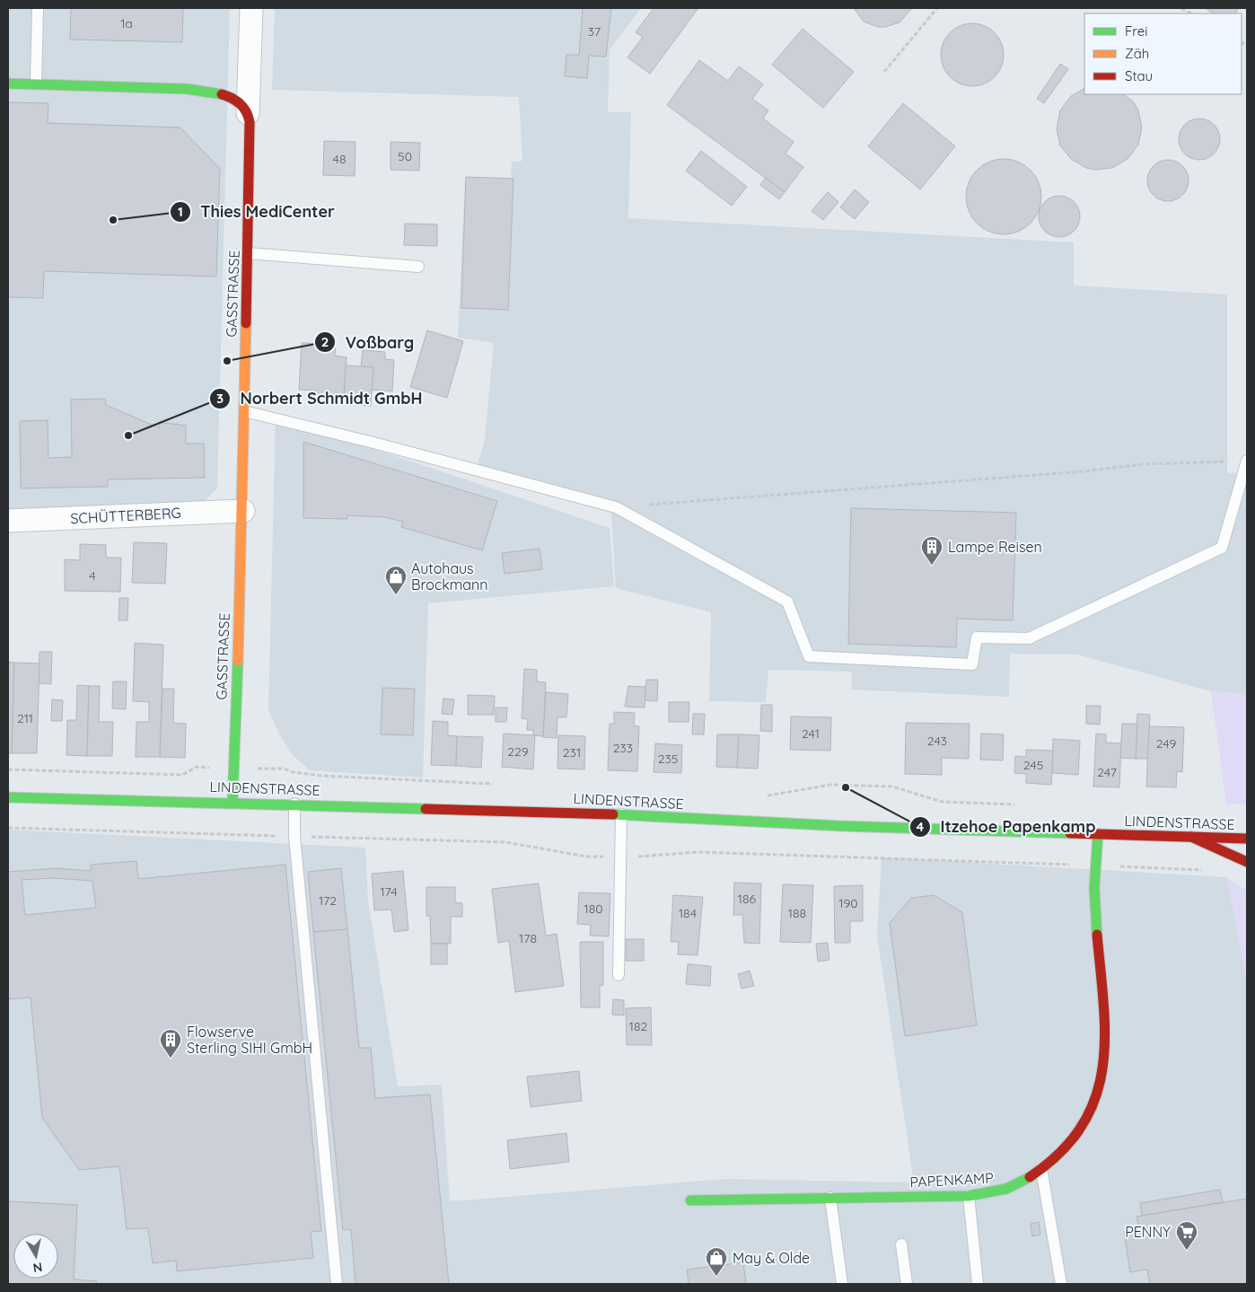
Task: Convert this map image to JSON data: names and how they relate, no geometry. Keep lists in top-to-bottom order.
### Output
{
  "streets": {
    "main road": ["GASSTRASSE", "LINDENSTRASSE", "PAPENKAMP"],
    "street": ["SCHÜTTERBERG"]
  },
  "crossings": [
    ["GASSTRASSE", "SCHÜTTERBERG"],
    ["GASSTRASSE", "LINDENSTRASSE"],
    ["LINDENSTRASSE", "PAPENKAMP"]
  ],
  "places": {
    "other": [
      "Thies MediCenter",
      "Voßbarg",
      "Norbert Schmidt GmbH",
      "Itzehoe Papenkamp"
    ],
    "building": ["Lampe Reisen", "Flowserve Sterling SIHI GmbH"],
    "shop": ["Autohaus Brockmann", "May & Olde"],
    "supermarket": ["PENNY"]
  },
  "house_numbers": [
    "1a",
    "37",
    "50",
    "48",
    "4",
    "211",
    "241",
    "243",
    "249",
    "233",
    "229",
    "231",
    "235",
    "245",
    "247",
    "174",
    "186",
    "172",
    "190",
    "180",
    "184",
    "188",
    "178",
    "182"
  ],
  "legend": ["Frei", "Zäh", "Stau"],
  "north": "bottom"
}
